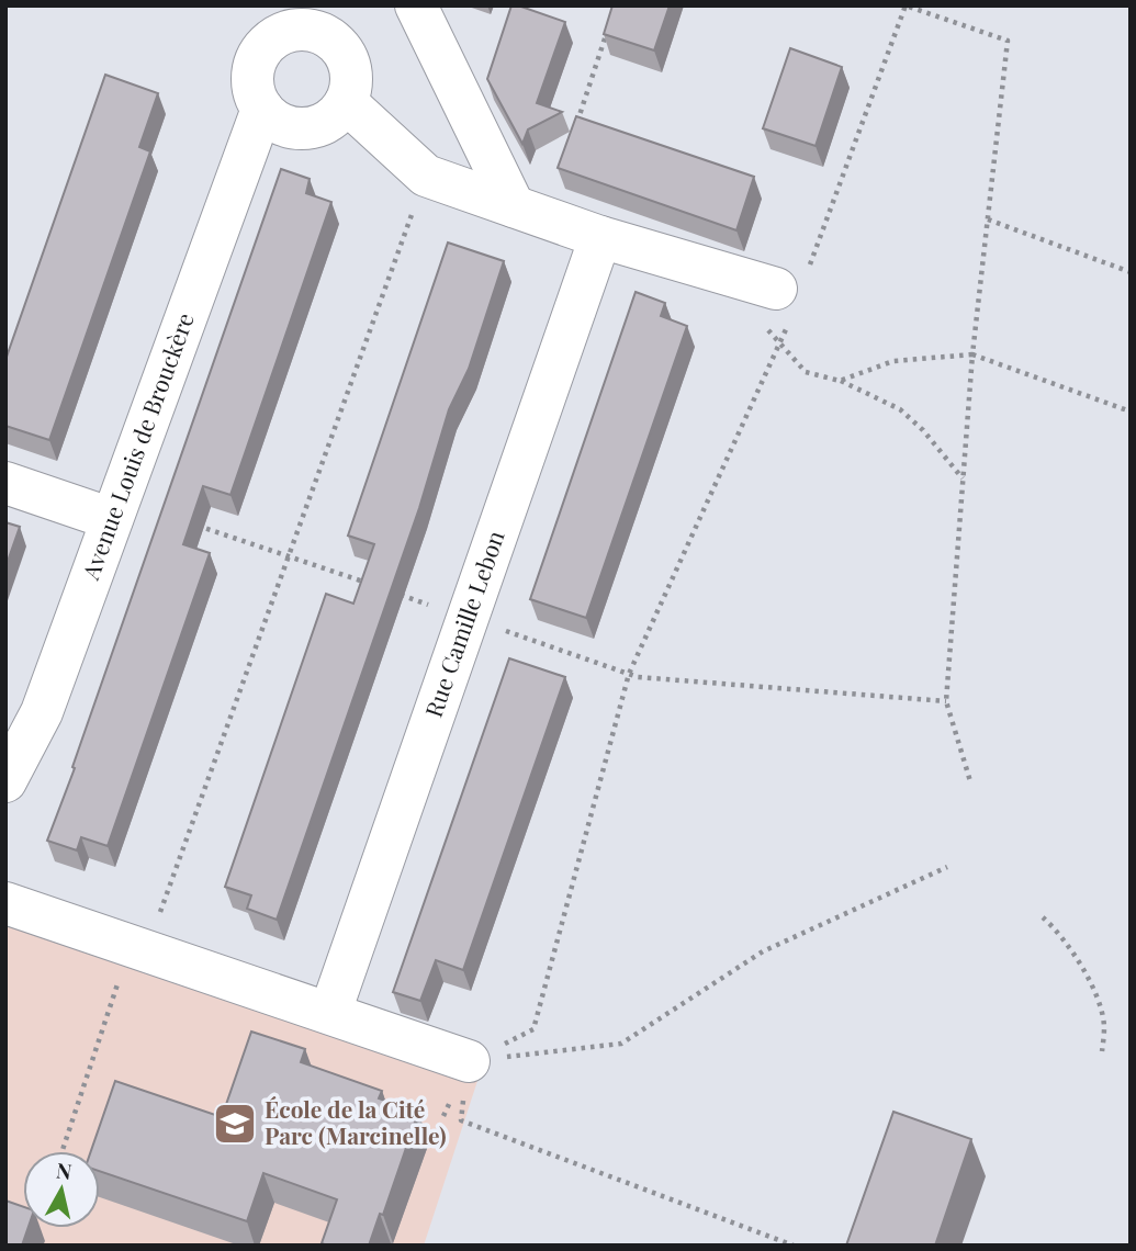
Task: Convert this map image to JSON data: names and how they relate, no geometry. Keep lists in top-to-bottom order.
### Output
{
  "streets": {
    "street": ["Avenue Louis de Brouckère", "Rue Camille Lebon"]
  },
  "places": {
    "school or university": ["École de la Cité Parc (Marcinelle)"]
  },
  "north": "top"
}
